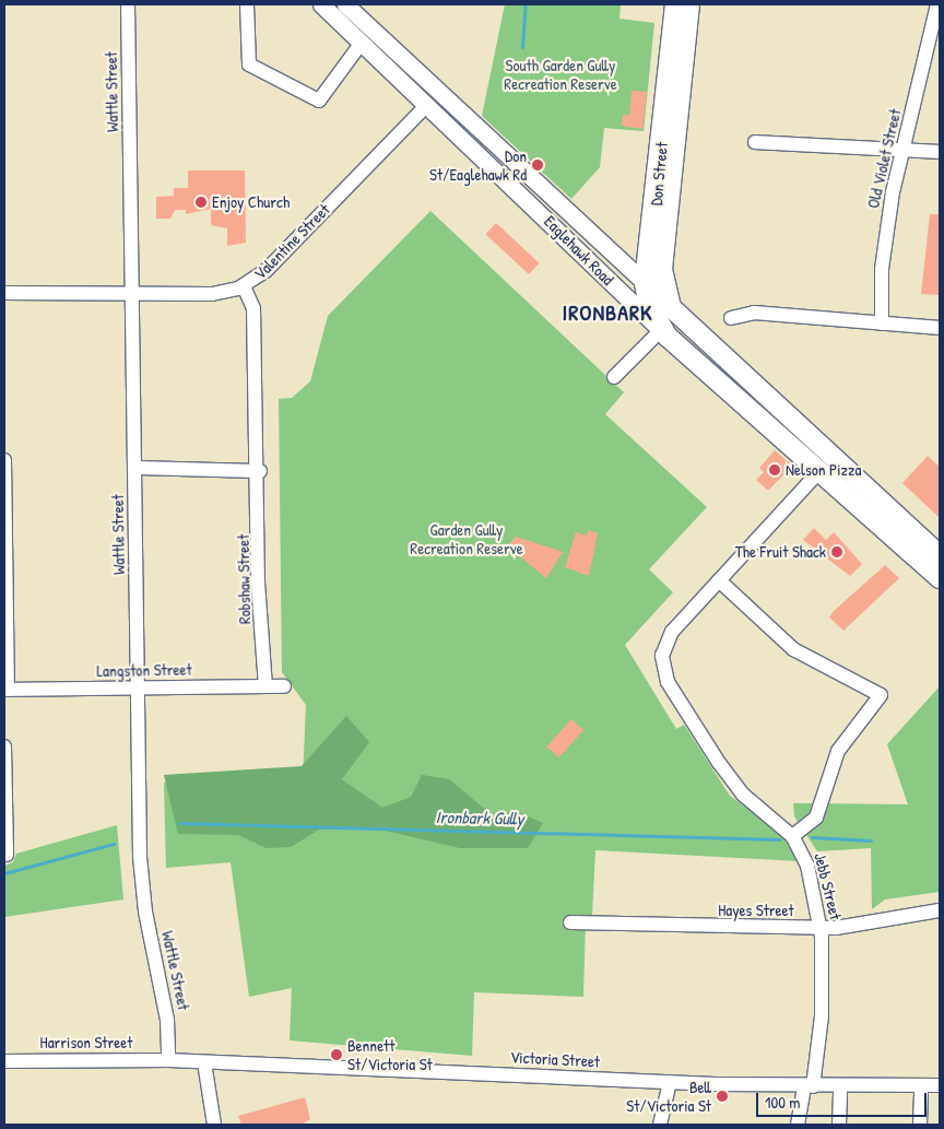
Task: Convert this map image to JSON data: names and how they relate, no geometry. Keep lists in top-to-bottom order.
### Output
{
  "streets": {
    "highway": ["Don Street", "Eaglehawk Road"],
    "street": [
      "Wattle Street",
      "Old Violet Street",
      "Valentine Street",
      "Robshaw Street",
      "Langston Street",
      "Jebb Street",
      "Hayes Street",
      "Harrison Street",
      "Victoria Street"
    ]
  },
  "crossings": [
    ["Wattle Street", "Valentine Street"],
    ["Wattle Street", "Langston Street"],
    ["Wattle Street", "Harrison Street"],
    ["Wattle Street", "Victoria Street"],
    ["Don Street", "Eaglehawk Road"],
    ["Valentine Street", "Eaglehawk Road"],
    ["Valentine Street", "Robshaw Street"],
    ["Robshaw Street", "Langston Street"],
    ["Jebb Street", "Hayes Street"],
    ["Jebb Street", "Victoria Street"],
    ["Harrison Street", "Victoria Street"]
  ],
  "districts": ["IRONBARK"],
  "water": ["Ironbark Gully"],
  "parks": ["South Garden Gully Recreation Reserve", "Garden Gully Recreation Reserve"],
  "places": [
    "Don St/Eaglehawk Rd",
    "Enjoy Church",
    "Nelson Pizza",
    "The Fruit Shack",
    "Bennett St/Victoria St",
    "Bell St/Victoria St"
  ],
  "scale_bar": "100 m"
}
